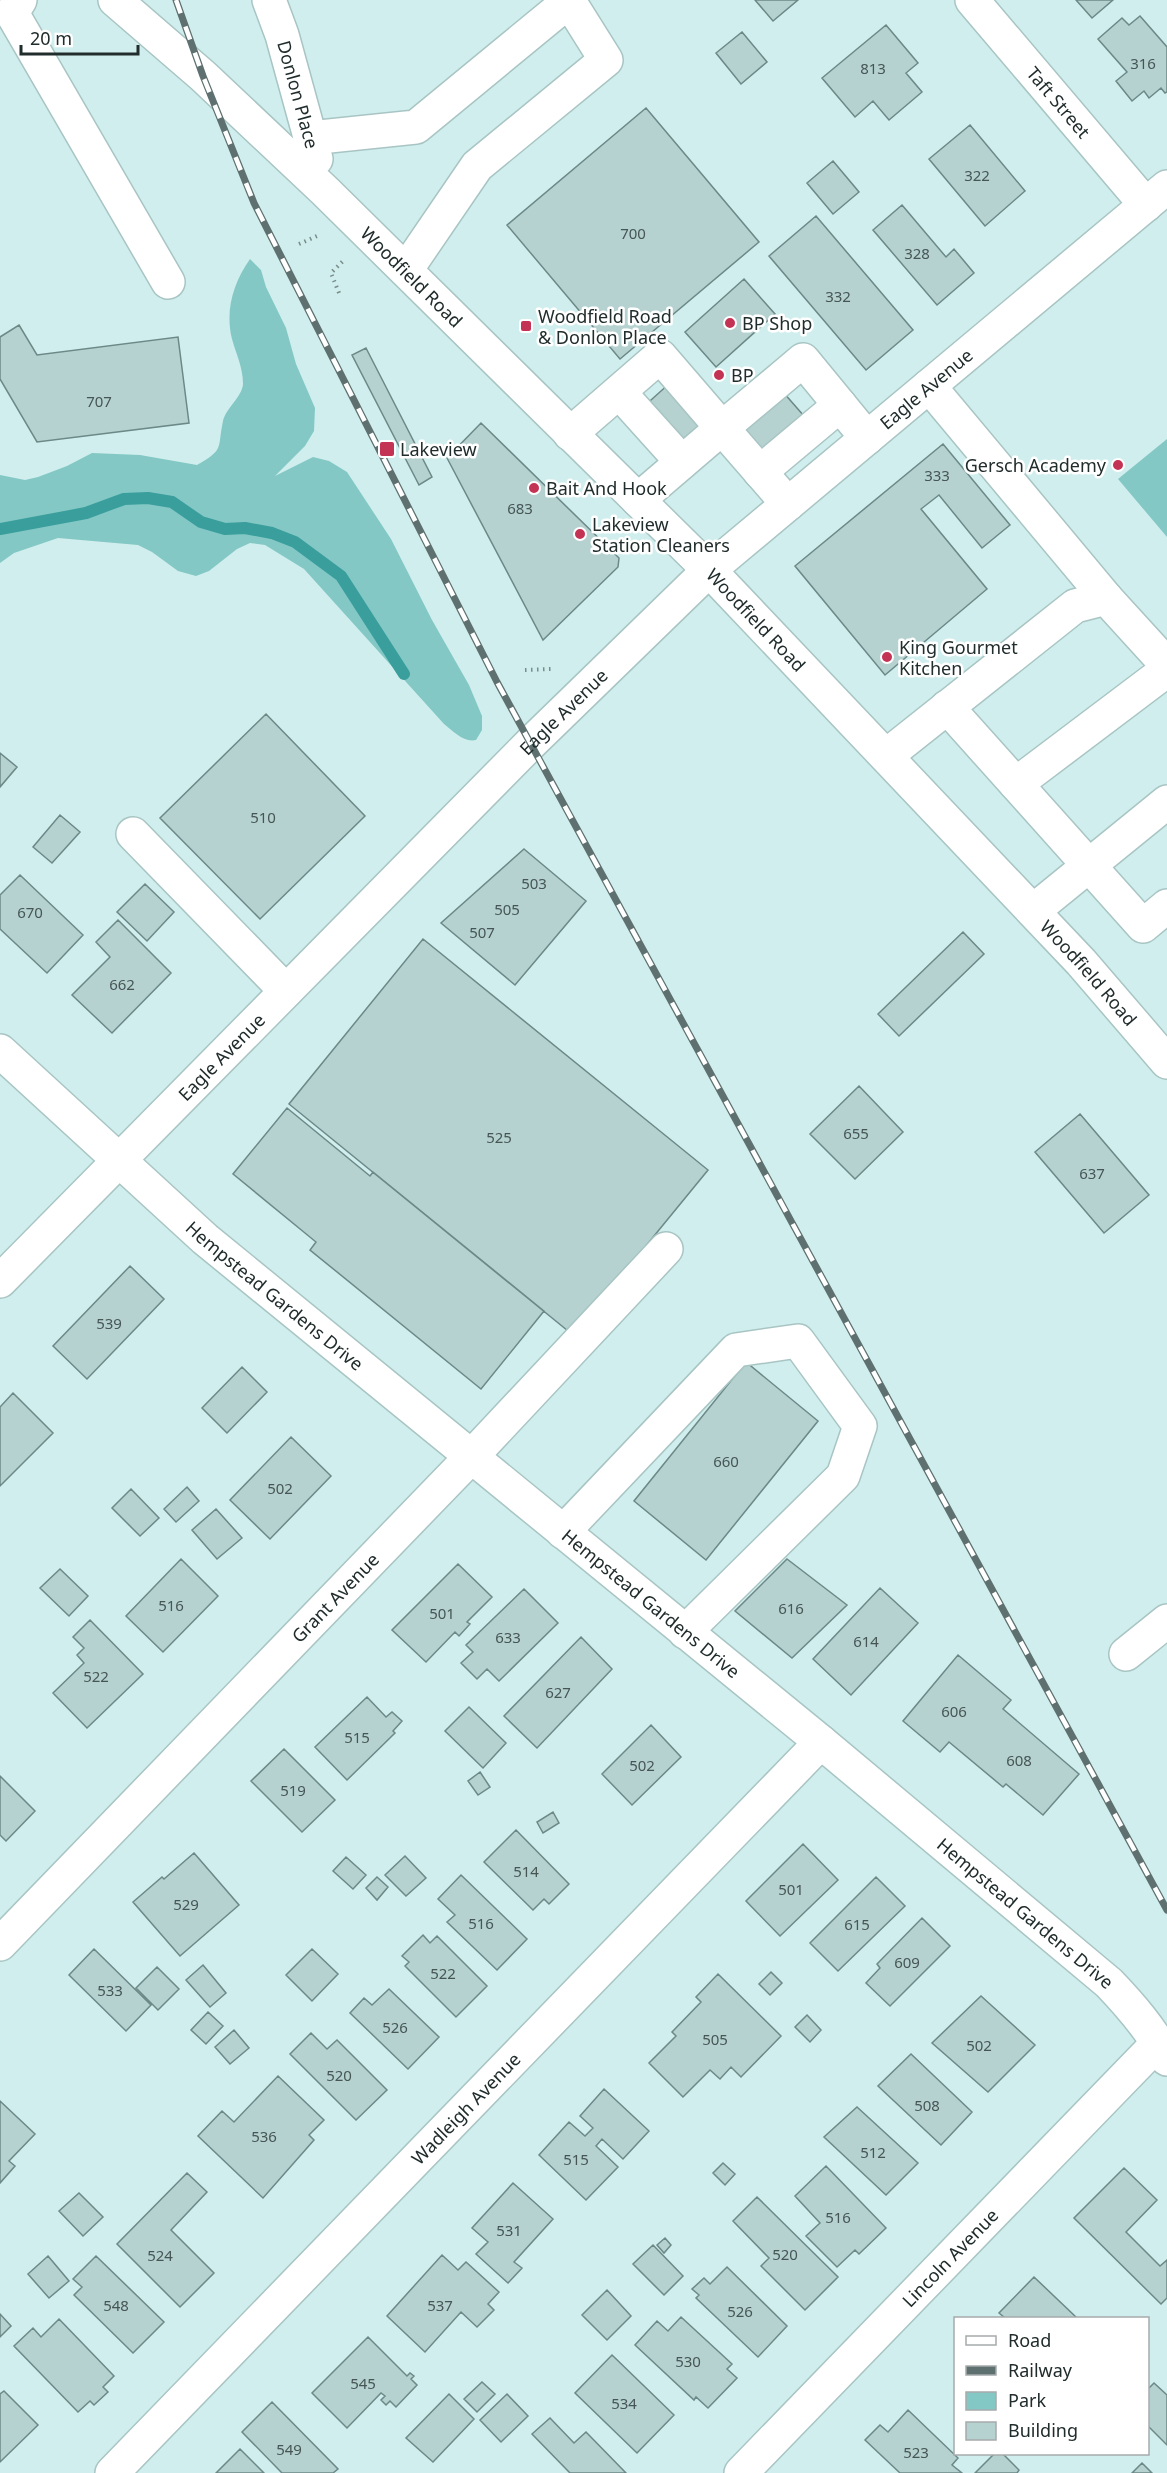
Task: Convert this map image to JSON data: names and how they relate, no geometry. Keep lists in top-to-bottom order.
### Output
{
  "streets": {
    "street": [
      "Donlon Place",
      "Taft Street",
      "Woodfield Road",
      "Eagle Avenue",
      "Hempstead Gardens Drive",
      "Grant Avenue",
      "Wadleigh Avenue",
      "Lincoln Avenue"
    ]
  },
  "crossings": [
    ["Donlon Place", "Woodfield Road"],
    ["Taft Street", "Eagle Avenue"],
    ["Woodfield Road", "Eagle Avenue"],
    ["Eagle Avenue", "Hempstead Gardens Drive"],
    ["Hempstead Gardens Drive", "Grant Avenue"],
    ["Hempstead Gardens Drive", "Wadleigh Avenue"],
    ["Hempstead Gardens Drive", "Lincoln Avenue"]
  ],
  "places": {
    "other": [
      "BP Shop",
      "BP",
      "Gersch Academy",
      "Bait And Hook",
      "Lakeview Station Cleaners",
      "King Gourmet Kitchen"
    ],
    "transit": ["Woodfield Road & Donlon Place", "Lakeview"]
  },
  "house_numbers": [
    "316",
    "813",
    "322",
    "700",
    "328",
    "332",
    "707",
    "333",
    "683",
    "510",
    "503",
    "505",
    "670",
    "507",
    "662",
    "655",
    "525",
    "637",
    "539",
    "660",
    "502",
    "516",
    "616",
    "501",
    "633",
    "614",
    "522",
    "627",
    "606",
    "515",
    "608",
    "502",
    "519",
    "514",
    "501",
    "529",
    "516",
    "615",
    "609",
    "522",
    "533",
    "526",
    "505",
    "502",
    "520",
    "508",
    "536",
    "512",
    "515",
    "516",
    "531",
    "520",
    "524",
    "548",
    "537",
    "526",
    "530",
    "545",
    "534",
    "549",
    "523"
  ],
  "legend": [
    "Road",
    "Railway",
    "Park",
    "Building"
  ],
  "scale_bar": "20 m"
}
